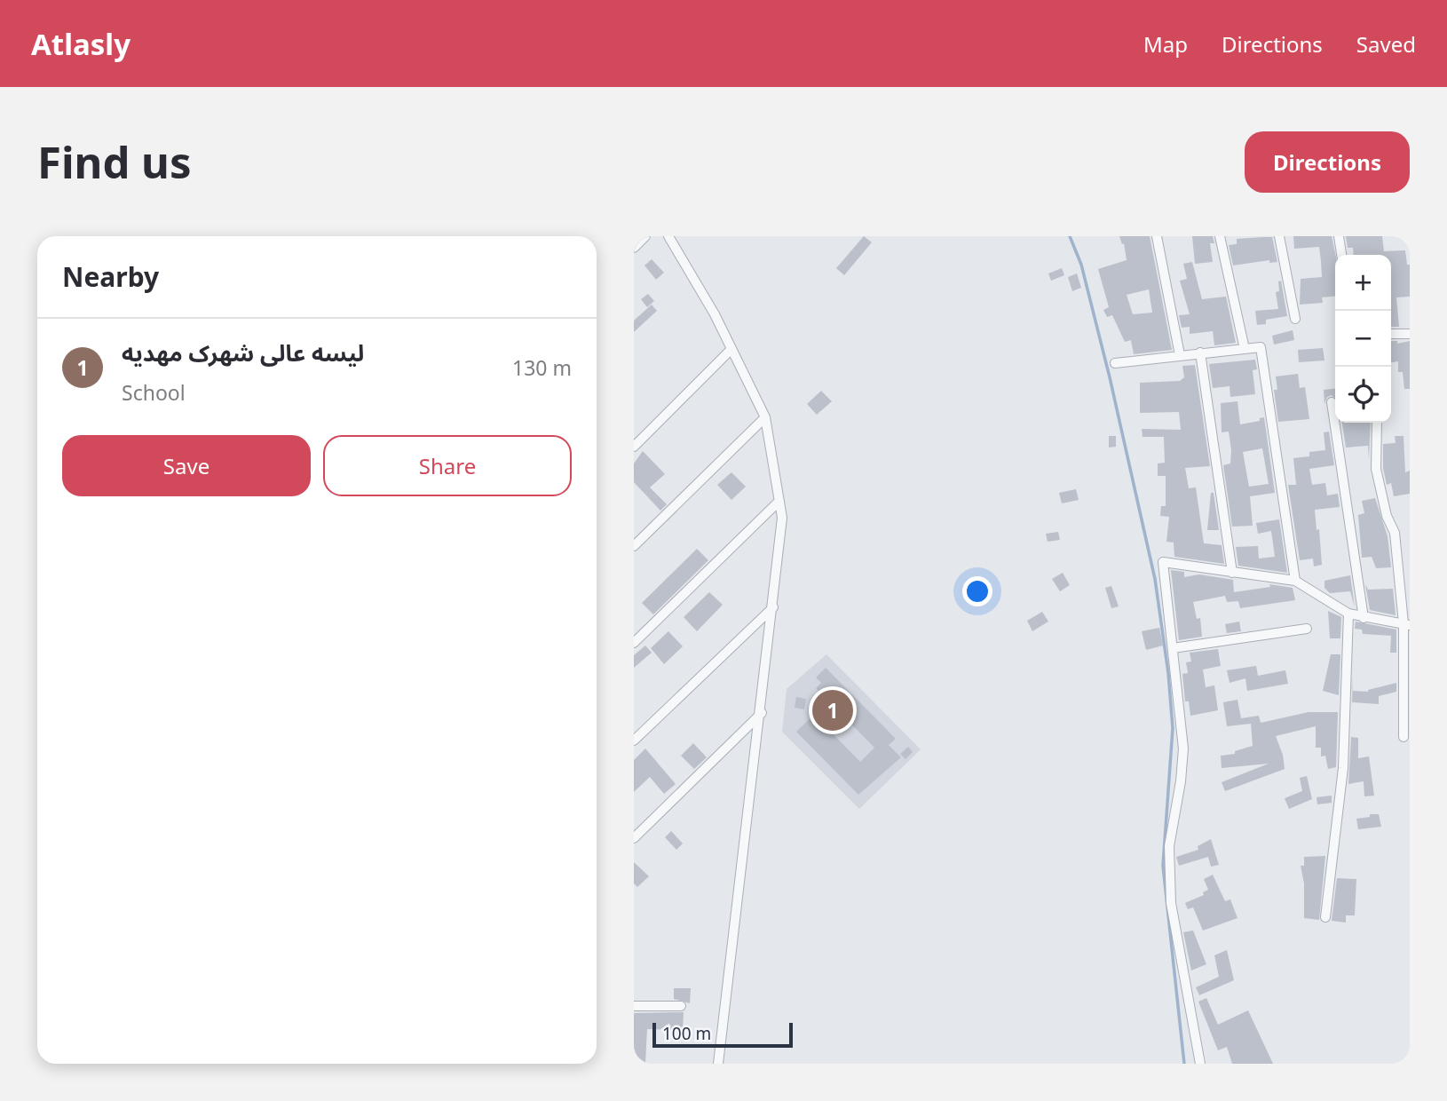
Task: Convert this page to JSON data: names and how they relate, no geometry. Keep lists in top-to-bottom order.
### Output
{
  "scale_bar": "100 m",
  "page": {
    "header": "Atlasly",
    "nav": ["Map", "Directions", "Saved"],
    "buttons": [
      "Directions",
      ["Save", "Share"]
    ],
    "title": "Find us",
    "heading": "Nearby",
    "map_buttons": ["+", "−"],
    "list": [
      {
        "mark": "1",
        "name": "لیسه عالی شهرک مهدیه",
        "note": "School",
        "value": "130 m"
      }
    ],
    "pins": "1",
    "scale": "100 m"
  }
}
